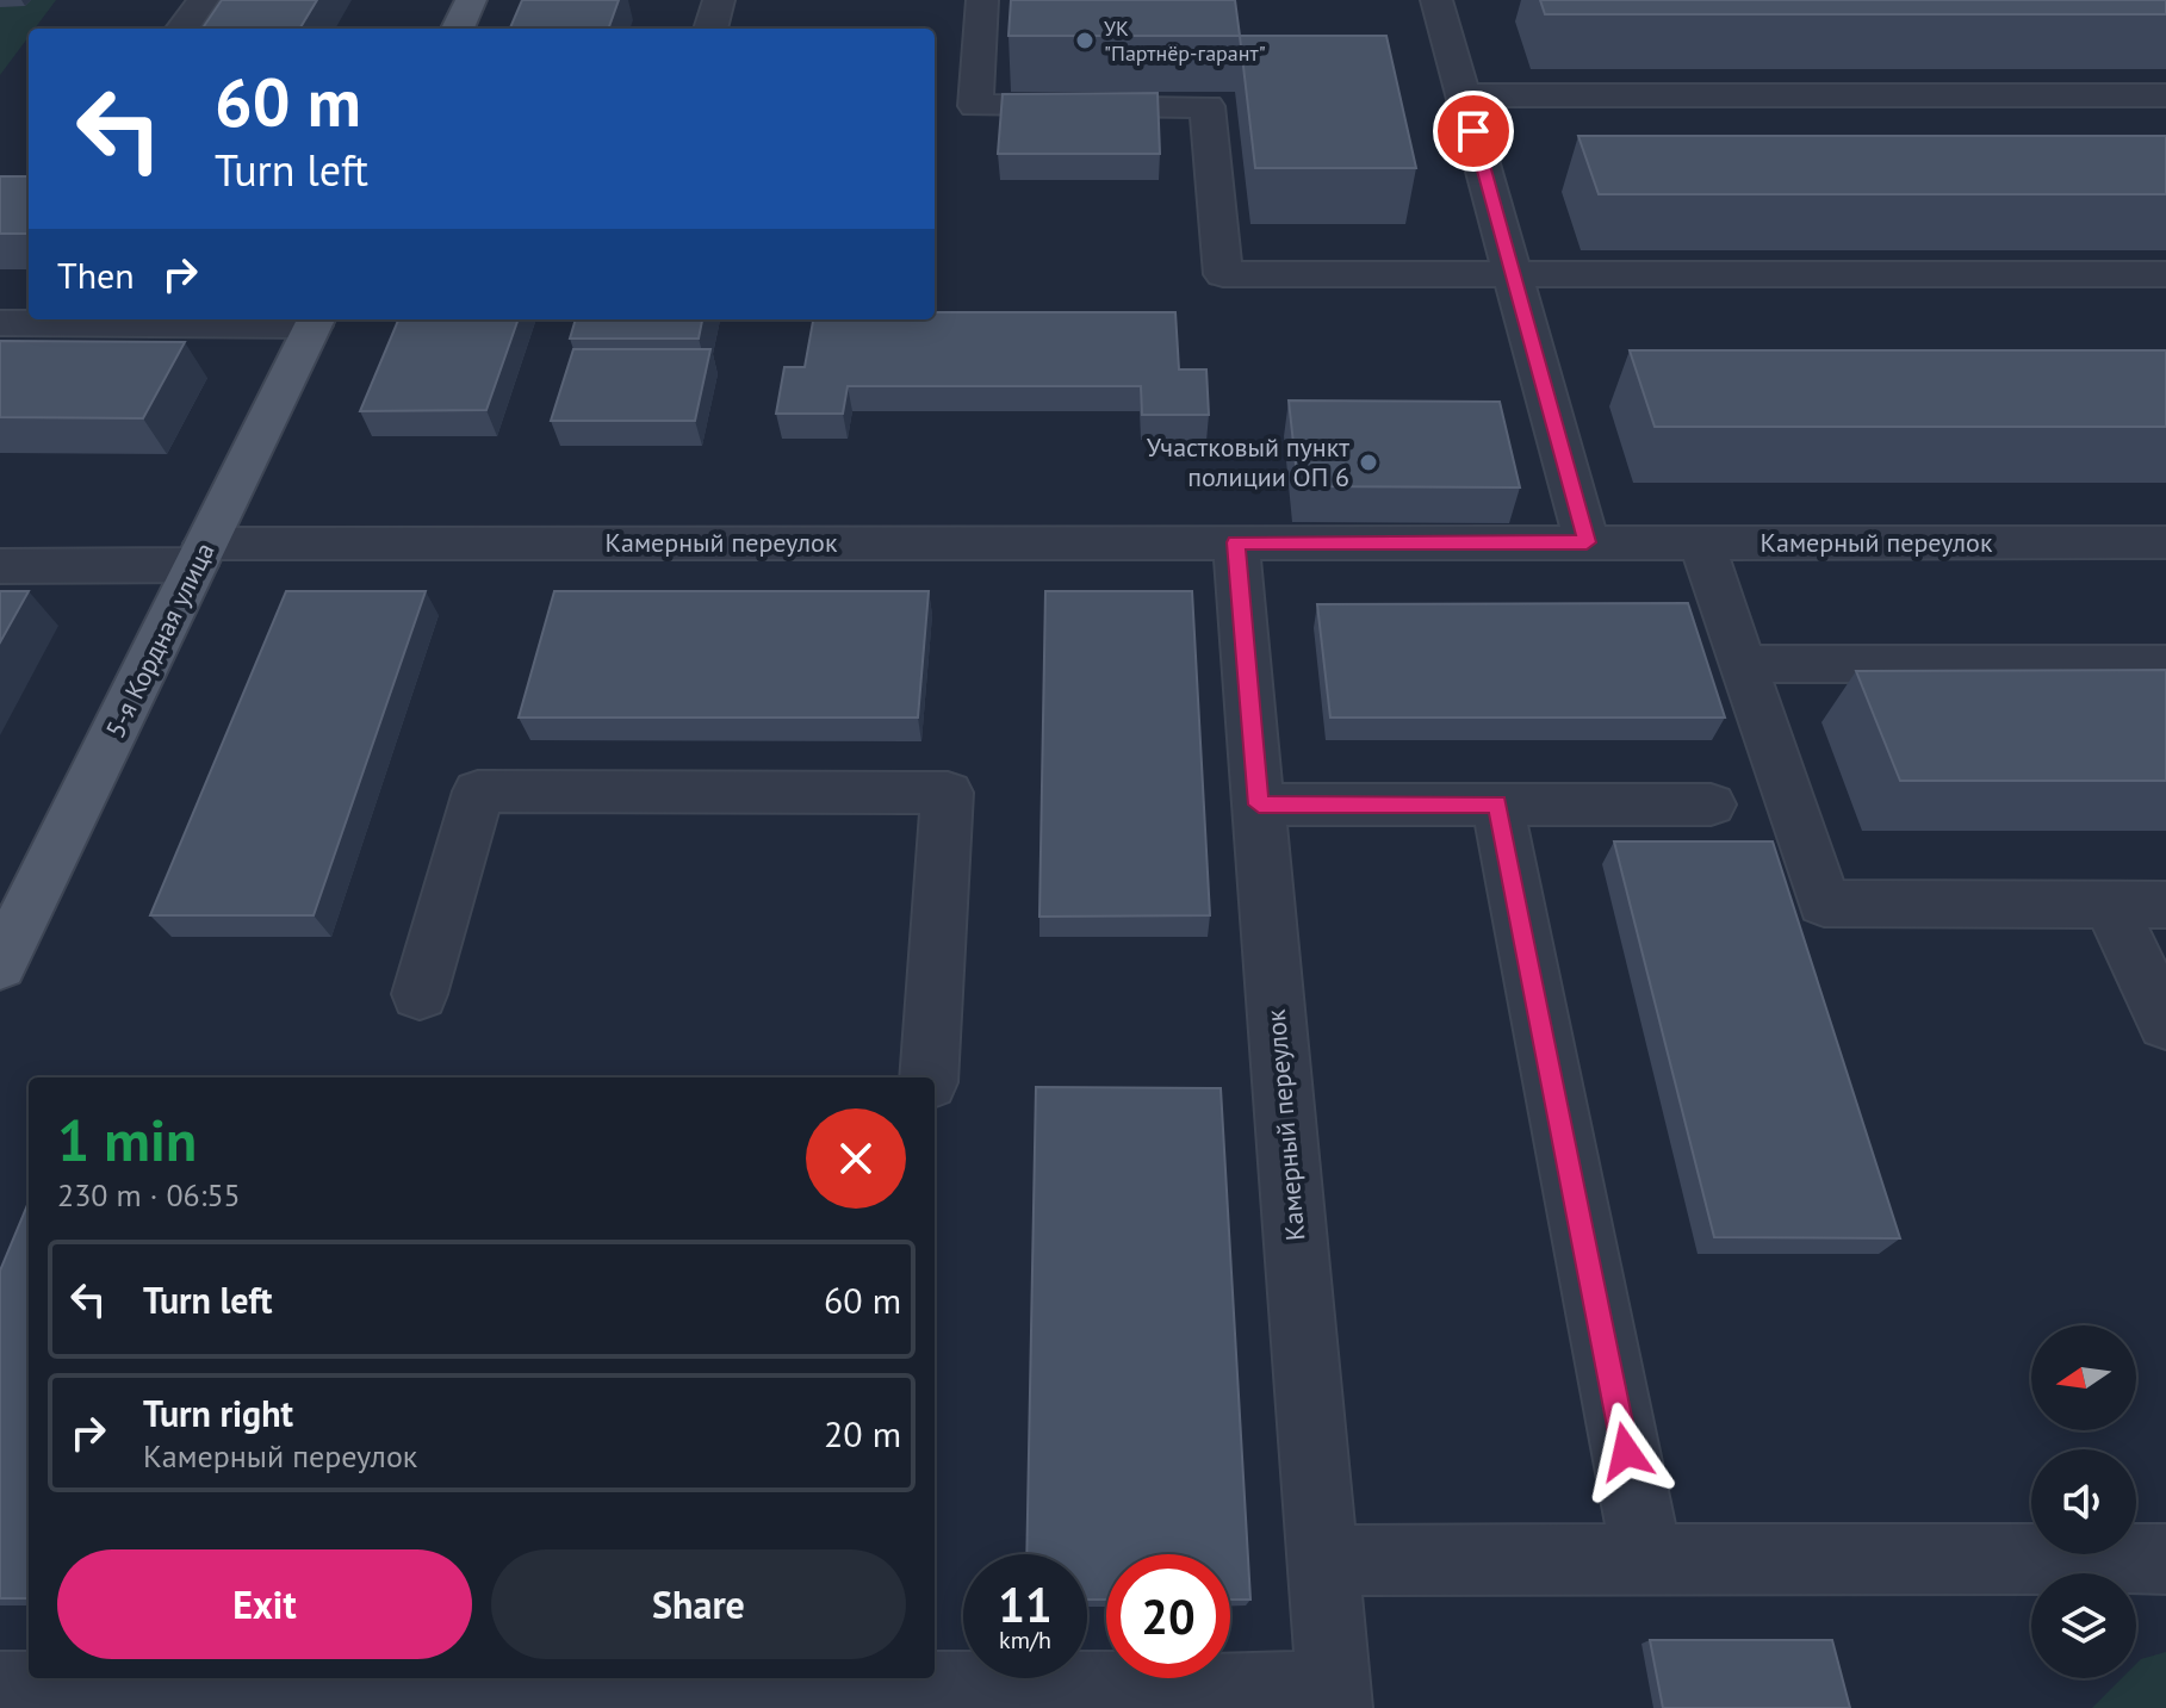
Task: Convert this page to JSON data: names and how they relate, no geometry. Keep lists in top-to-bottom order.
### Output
{
  "streets": {
    "main road": ["5-я Кордная улица"],
    "street": ["Камерный переулок"]
  },
  "crossings": [
    ["Камерный переулок", "5-я Кордная улица"]
  ],
  "places": ["УК \"Партнёр-гарант\"", "Участковый пункт полиции ОП 6"],
  "north": "left",
  "page": {
    "turn": ["60 m", "Turn left"],
    "then": "Then",
    "heading": ["1 min", "230 m · 06:55"],
    "list": [
      {
        "name": "Turn left",
        "value": "60 m"
      },
      {
        "name": "Turn right",
        "note": "Камерный переулок",
        "value": "20 m"
      }
    ],
    "buttons": ["Exit", "Share"],
    "speed": "11 km/h",
    "limit": "20"
  }
}
